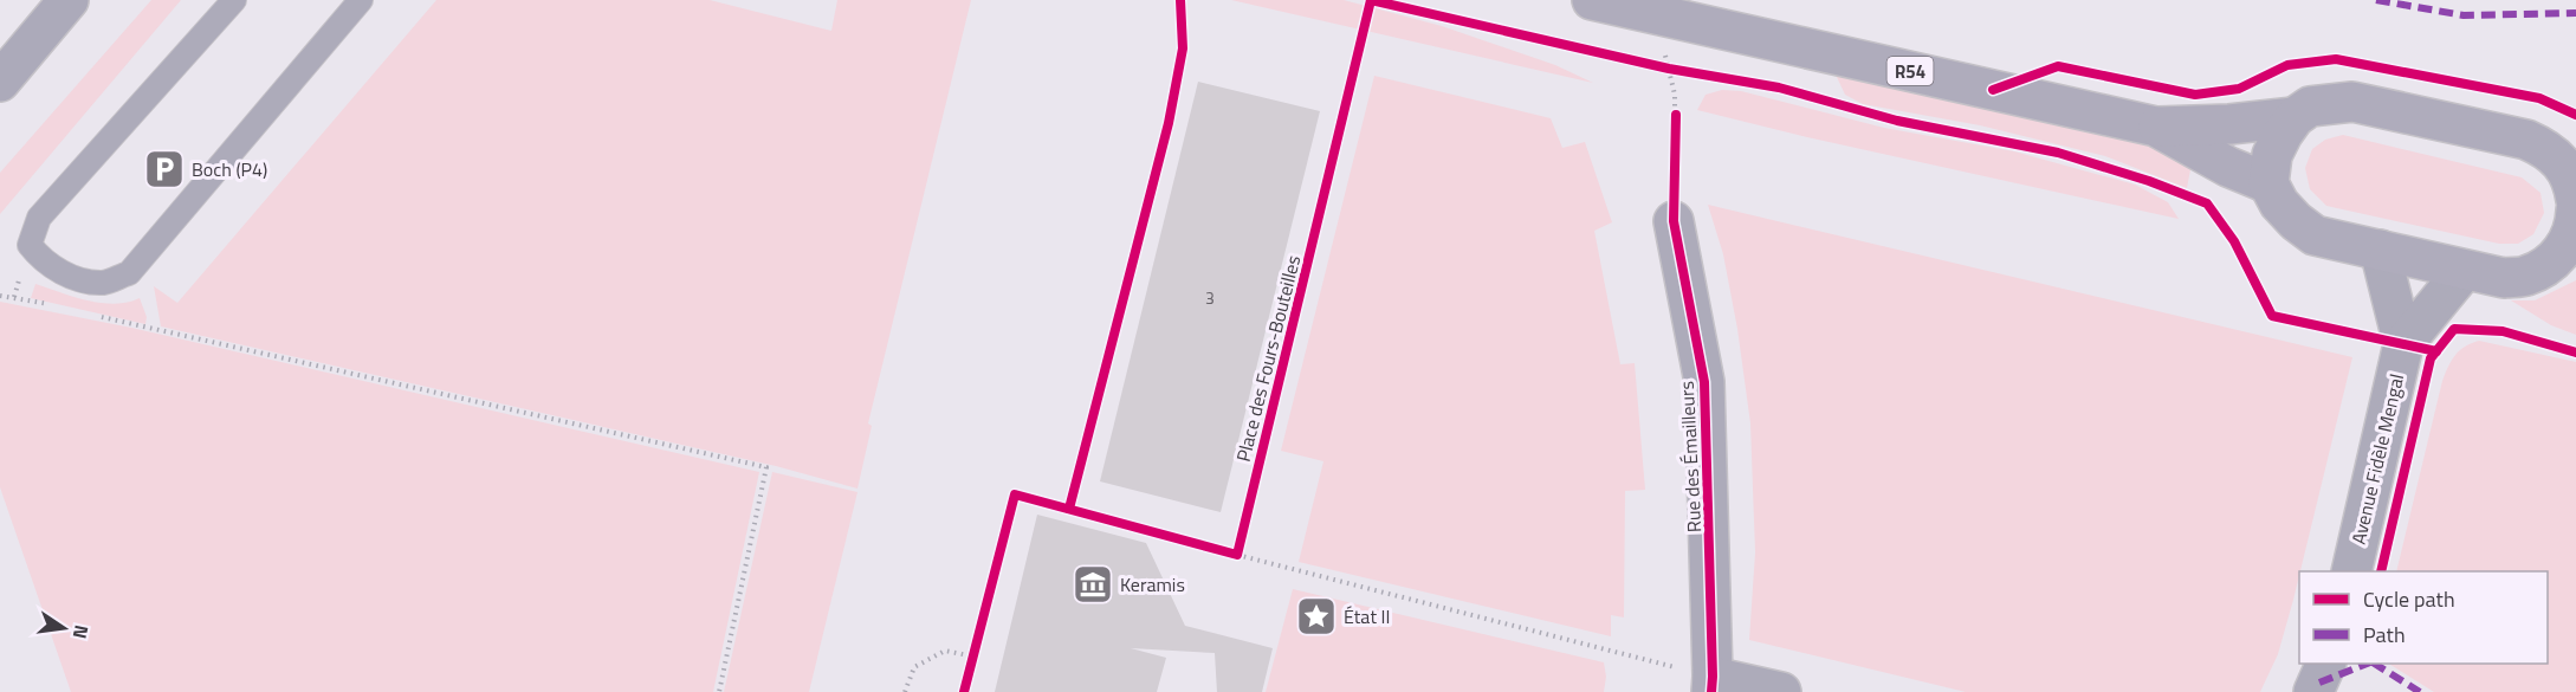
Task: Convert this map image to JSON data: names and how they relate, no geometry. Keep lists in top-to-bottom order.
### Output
{
  "streets": {
    "main road": ["R54"],
    "street": ["Rue des Émailleurs", "Avenue Fidèle Mengal"],
    "cycle path": ["Place des Fours-Bouteilles"]
  },
  "crossings": [
    ["R54", "Avenue Fidèle Mengal"]
  ],
  "places": {
    "parking": ["Boch (P4)"],
    "museum": ["Keramis"],
    "place": ["État II"]
  },
  "house_numbers": ["3"],
  "legend": ["Cycle path", "Path"],
  "north": "right"
}
